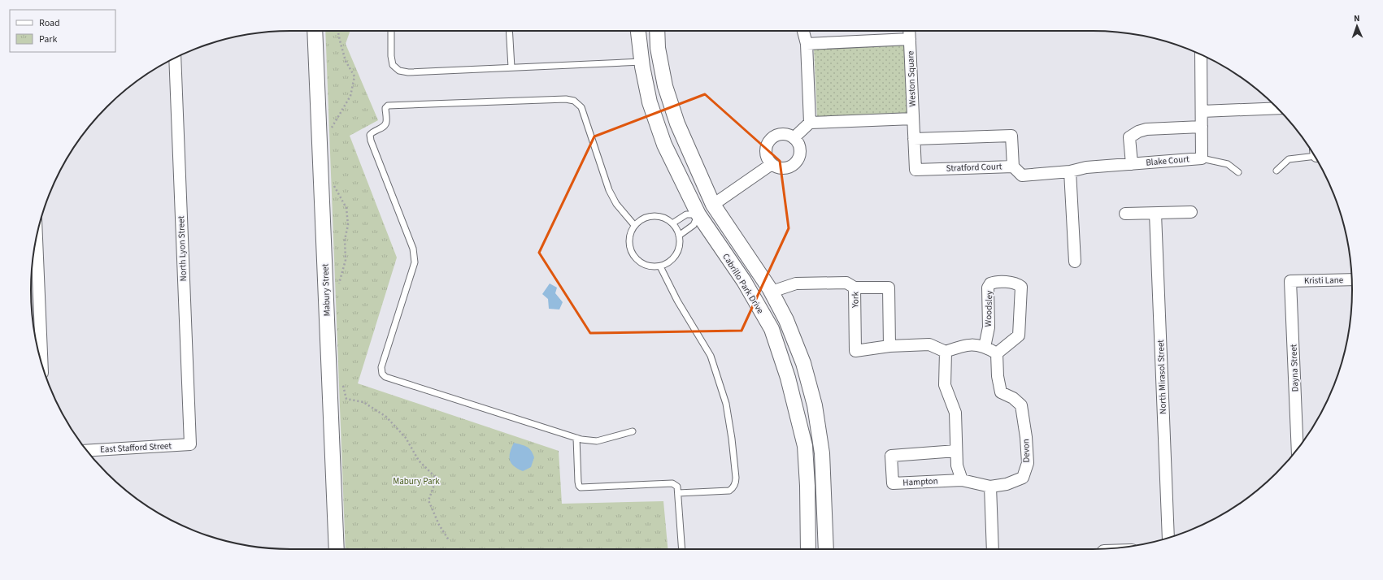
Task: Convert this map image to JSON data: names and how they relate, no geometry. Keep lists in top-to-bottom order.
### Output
{
  "streets": {
    "street": [
      "Weston Square",
      "Blake Court",
      "Stratford Court",
      "North Lyon Street",
      "Kristi Lane",
      "Cabrillo Park Drive",
      "Mabury Street",
      "York",
      "Woodsley",
      "Dayna Street",
      "North Mirasol Street",
      "East Stafford Street",
      "Devon",
      "Hampton"
    ]
  },
  "crossings": [
    ["Weston Square", "Stratford Court"],
    ["Blake Court", "Stratford Court"],
    ["North Lyon Street", "East Stafford Street"],
    ["Kristi Lane", "Dayna Street"],
    ["Woodsley", "Devon"]
  ],
  "parks": ["Mabury Park"],
  "legend": ["Road", "Park"],
  "north": "top"
}
